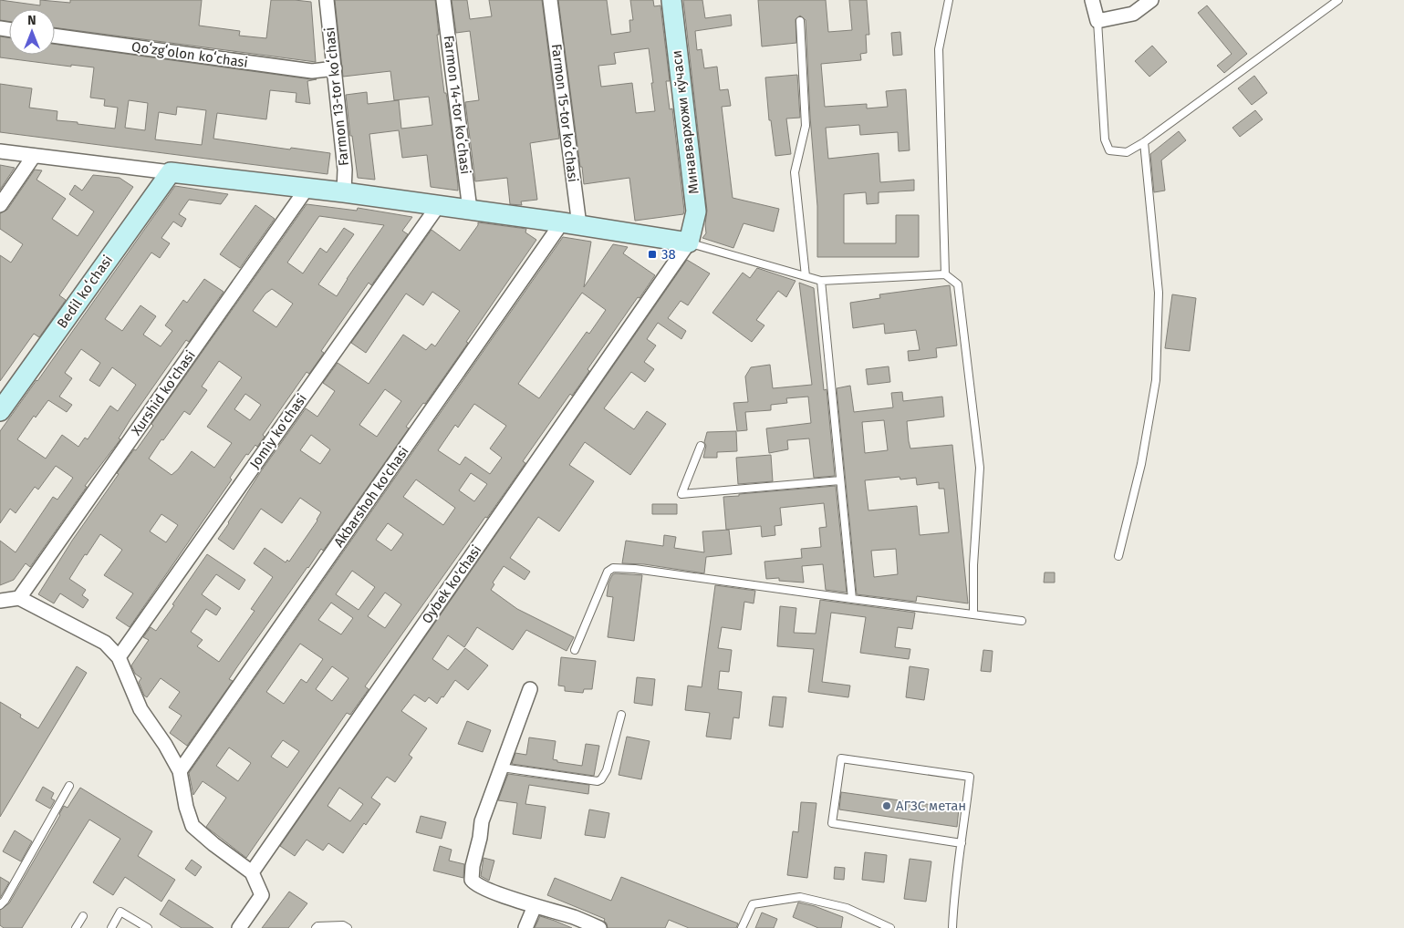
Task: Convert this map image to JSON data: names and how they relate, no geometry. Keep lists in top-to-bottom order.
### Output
{
  "streets": {
    "street": [
      "Qoʻzgʻolon koʻchasi",
      "Farmon 13-tor koʻchasi",
      "Farmon 14-tor koʻchasi",
      "Farmon 15-tor koʻchasi",
      "Минаввархожи кўчаси",
      "Bedil koʻchasi",
      "Xurshid ko'chasi",
      "Jomiy ko'chasi",
      "Akbarshoh ko'chasi",
      "Oybek ko'chasi"
    ]
  },
  "crossings": [
    ["Qoʻzgʻolon koʻchasi", "Farmon 13-tor koʻchasi"],
    ["Farmon 15-tor koʻchasi", "Akbarshoh ko'chasi"],
    ["Минаввархожи кўчаси", "Oybek ko'chasi"]
  ],
  "places": {
    "transit": ["38"],
    "other": ["АГЗС метан"]
  },
  "north": "top"
}
